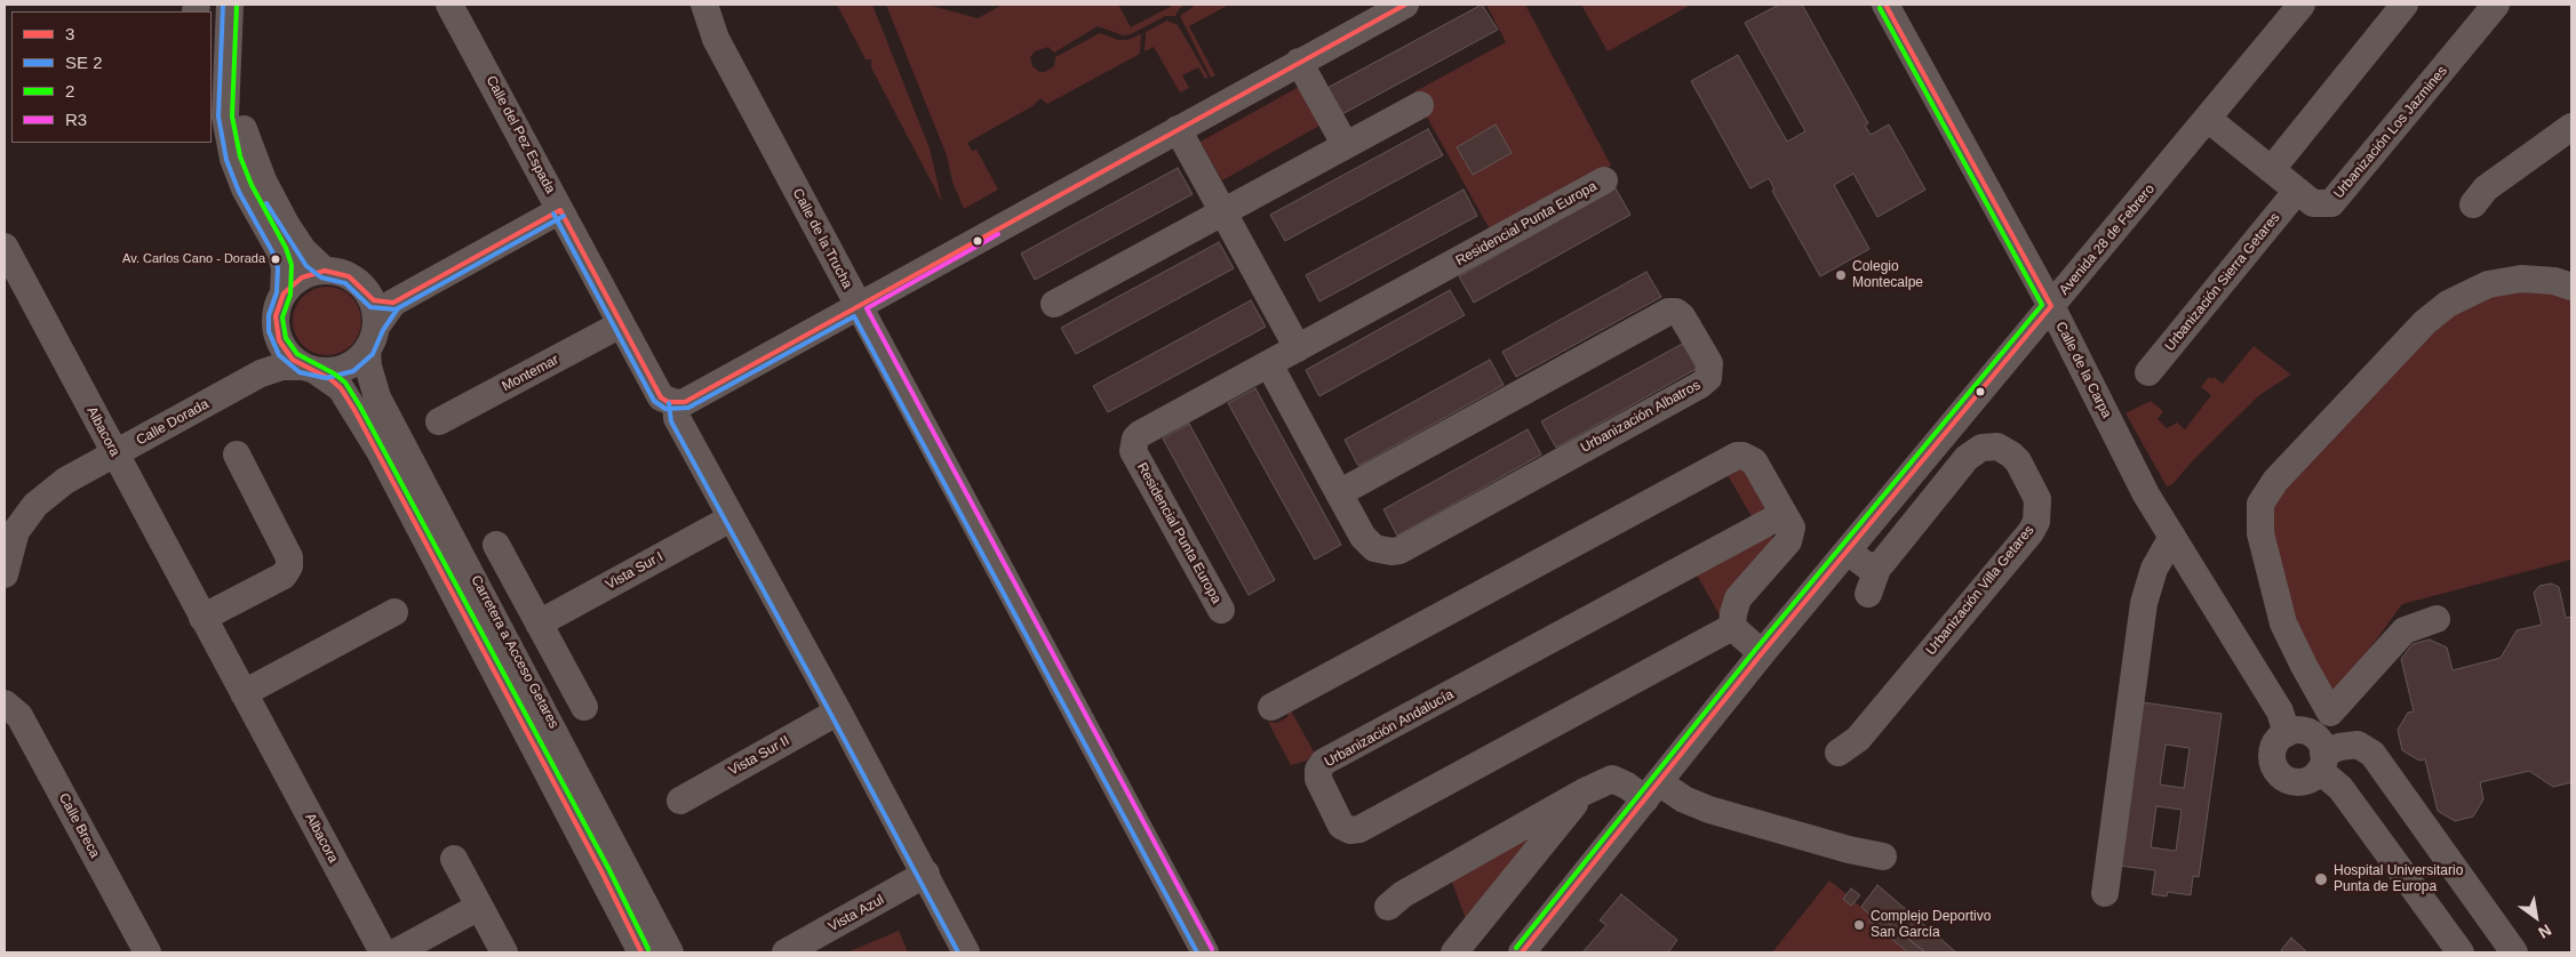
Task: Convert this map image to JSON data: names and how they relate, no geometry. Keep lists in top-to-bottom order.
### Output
{
  "streets": {
    "street": [
      "Urbanización Los Jazmines",
      "Calle del Pez Espada",
      "Residencial Punta Europa",
      "Calle de la Trucha",
      "Avenida 28 de Febrero",
      "Urbanización Sierra Getares",
      "Calle de la Carpa",
      "Montemar",
      "Urbanización Albatros",
      "Calle Dorada",
      "Albacora",
      "Vista Sur I",
      "Urbanización Villa Getares",
      "Carretera a Acceso Getares",
      "Urbanización Andalucía",
      "Vista Sur II",
      "Calle Breca",
      "Vista Azul"
    ]
  },
  "crossings": [
    ["Urbanización Los Jazmines", "Avenida 28 de Febrero"],
    ["Urbanización Los Jazmines", "Urbanización Sierra Getares"],
    ["Calle del Pez Espada", "Montemar"],
    ["Residencial Punta Europa", "Urbanización Albatros"],
    ["Avenida 28 de Febrero", "Calle de la Carpa"],
    ["Calle Dorada", "Albacora"],
    ["Calle Dorada", "Carretera a Acceso Getares"]
  ],
  "places": [
    "Av. Carlos Cano - Dorada",
    "Colegio Montecalpe",
    "Hospital Universitario Punta de Europa",
    "Complejo Deportivo San García"
  ],
  "lines": ["transit line 3", "transit line 2", "transit line R3"],
  "legend": [
    "3",
    "SE 2",
    "2",
    "R3"
  ],
  "north": "bottom right"
}
